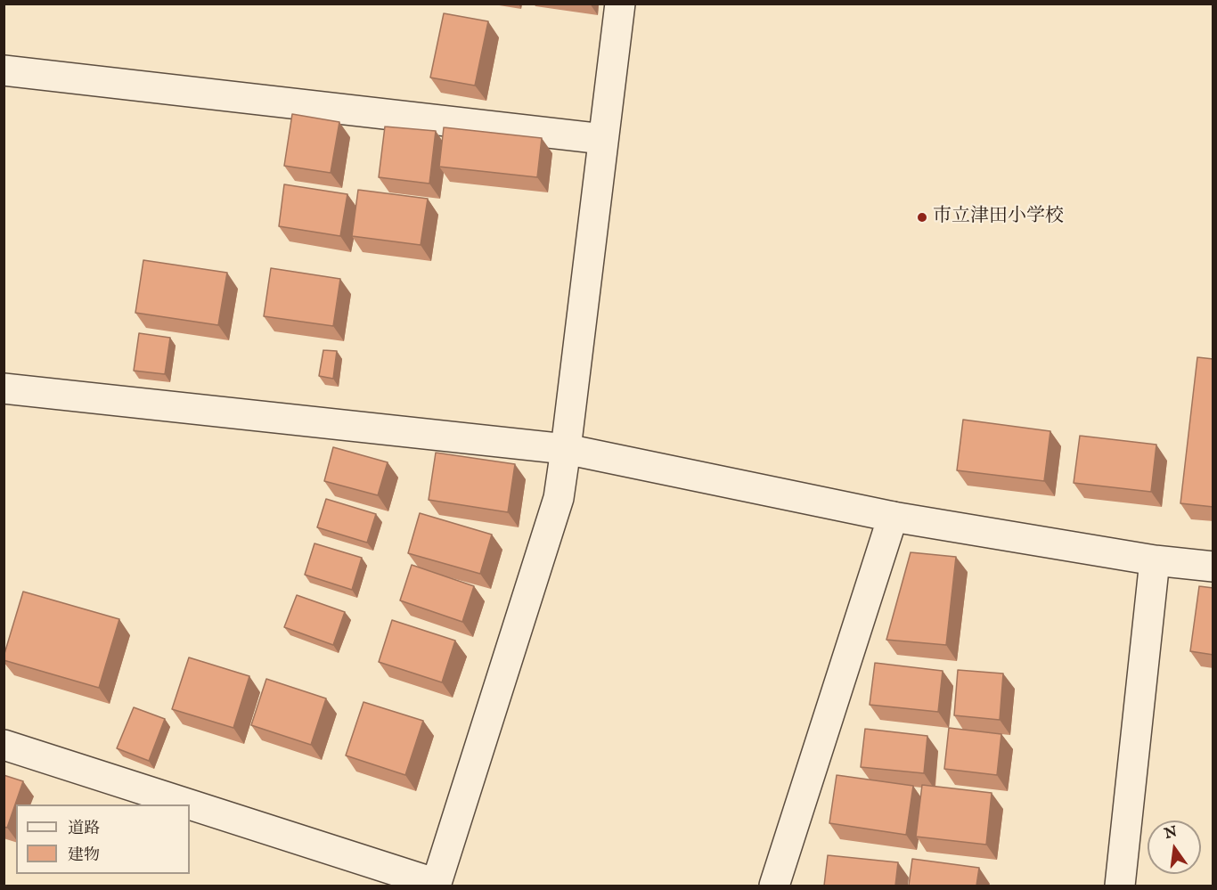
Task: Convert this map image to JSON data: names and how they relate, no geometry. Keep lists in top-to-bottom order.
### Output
{
  "places": ["市立津田小学校"],
  "legend": ["道路", "建物"],
  "north": "top"
}
